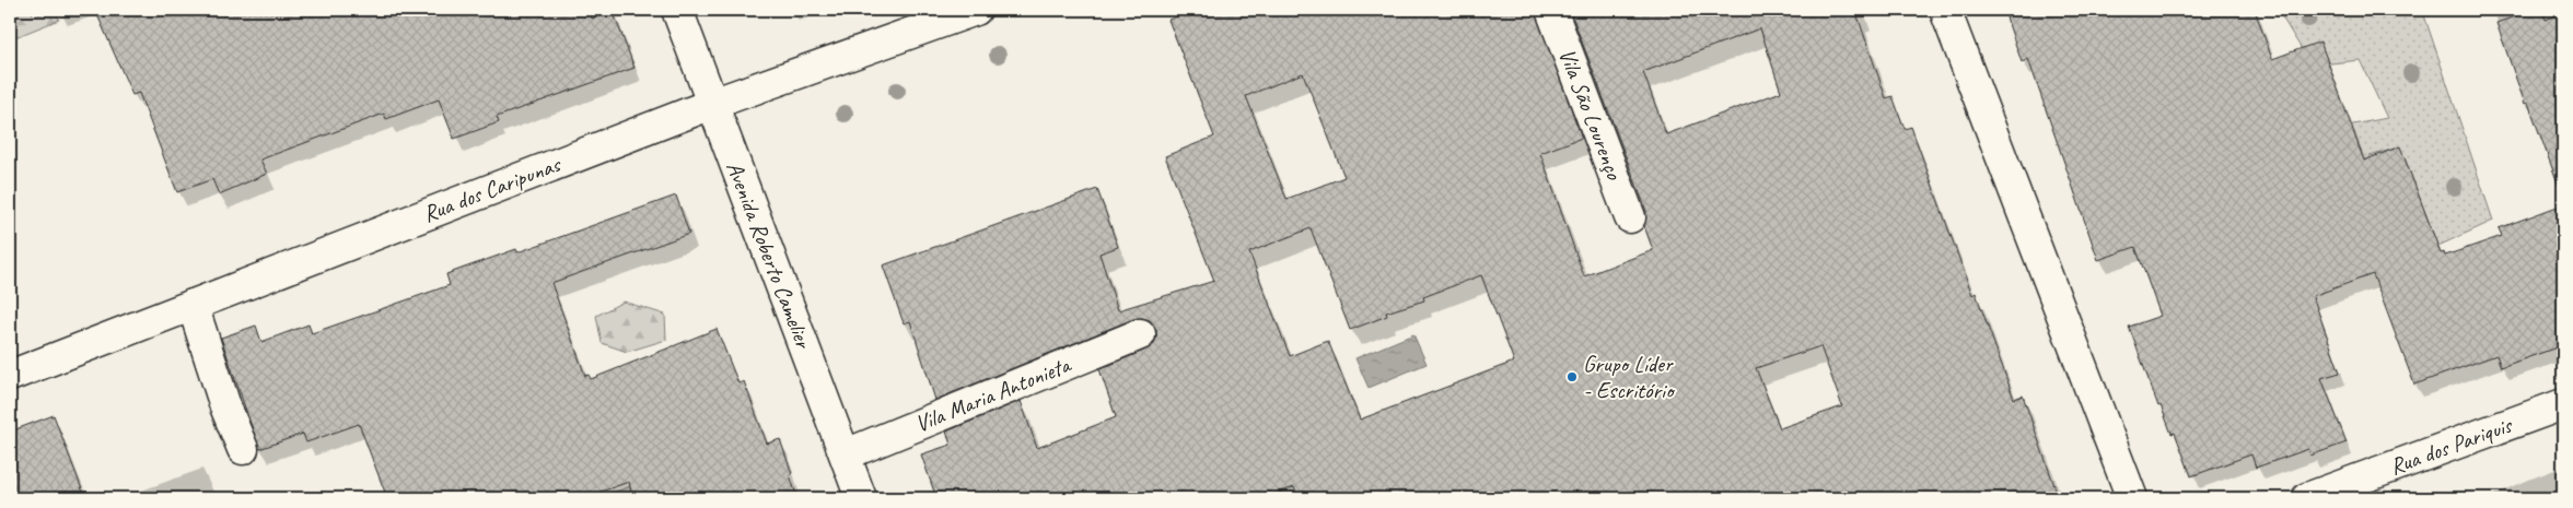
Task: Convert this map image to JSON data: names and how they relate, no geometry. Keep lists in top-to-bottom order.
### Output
{
  "streets": {
    "street": [
      "Vila São Lourenço",
      "Rua dos Caripunas",
      "Avenida Roberto Camelier",
      "Vila Maria Antonieta",
      "Rua dos Pariquis"
    ]
  },
  "crossings": [
    ["Rua dos Caripunas", "Avenida Roberto Camelier"],
    ["Avenida Roberto Camelier", "Vila Maria Antonieta"]
  ],
  "places": ["Grupo Líder - Escritório"]
}
